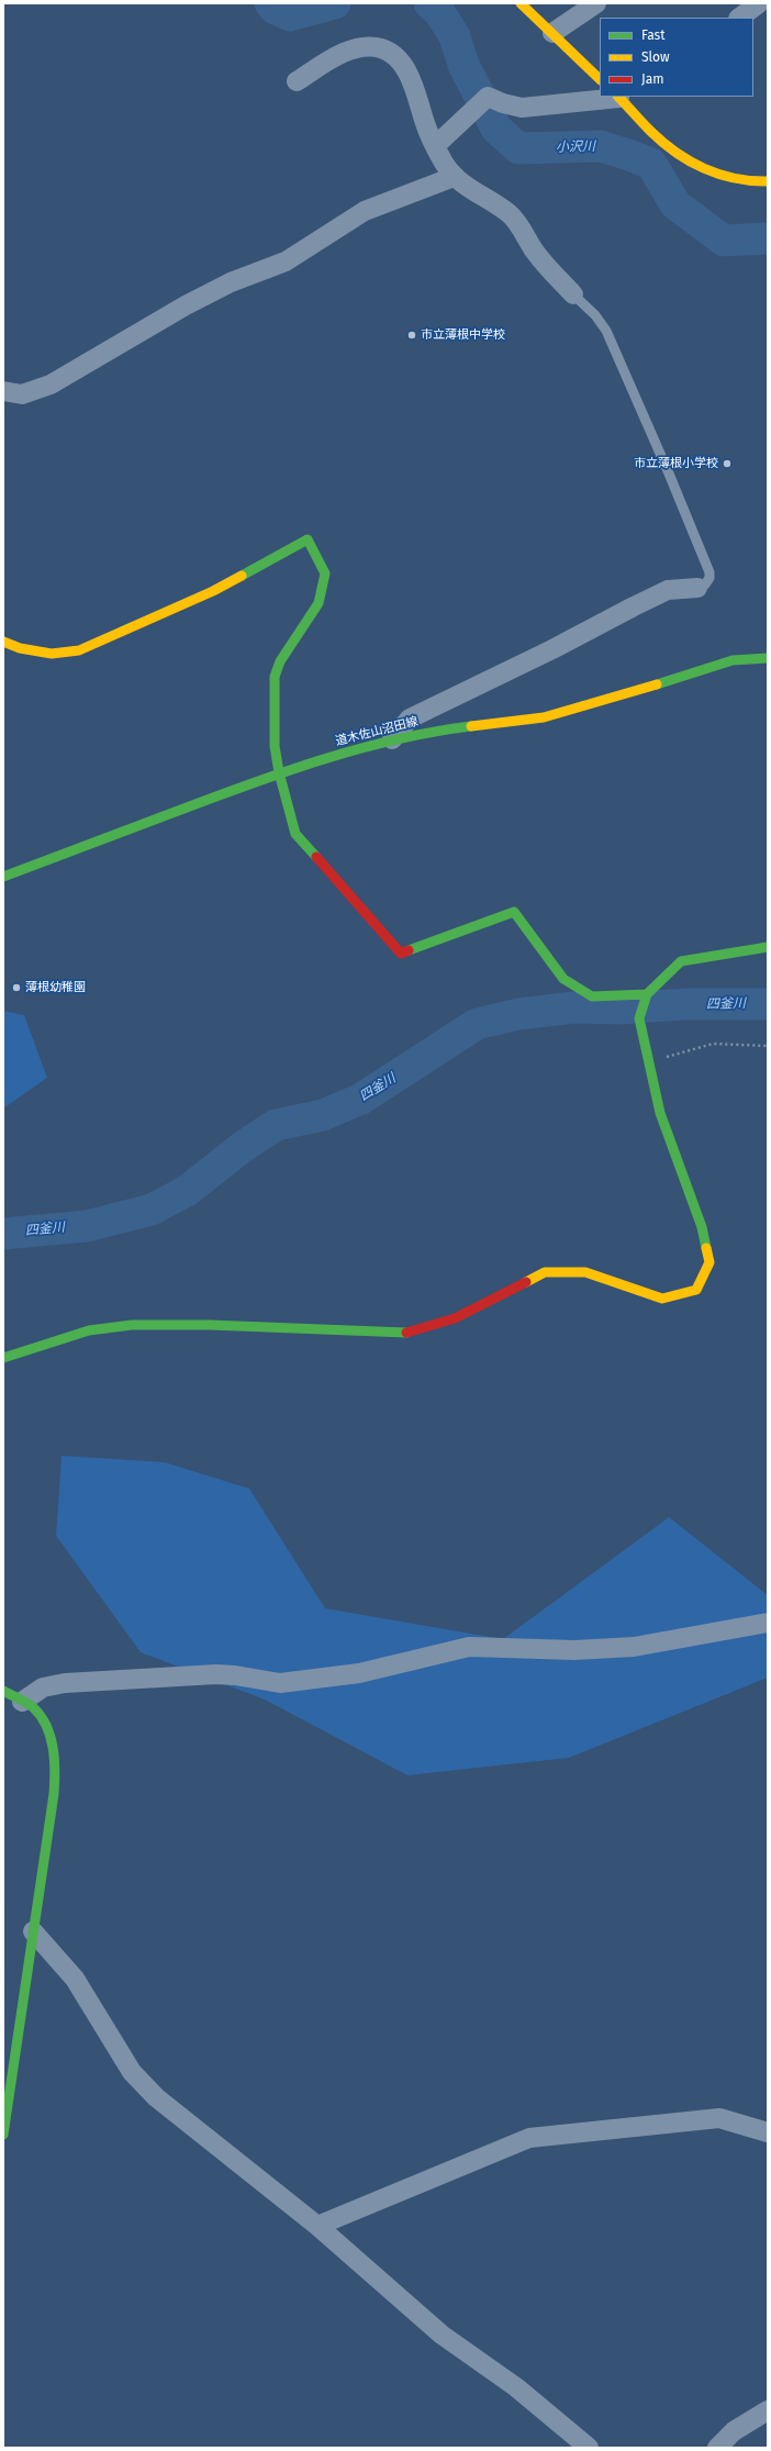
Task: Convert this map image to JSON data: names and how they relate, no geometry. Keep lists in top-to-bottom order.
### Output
{
  "streets": {
    "street": ["道木佐山沼田線"]
  },
  "water": ["小沢川", "四釜川"],
  "places": ["市立薄根中学校", "市立薄根小学校", "薄根幼稚園"],
  "legend": ["Fast", "Slow", "Jam"]
}
